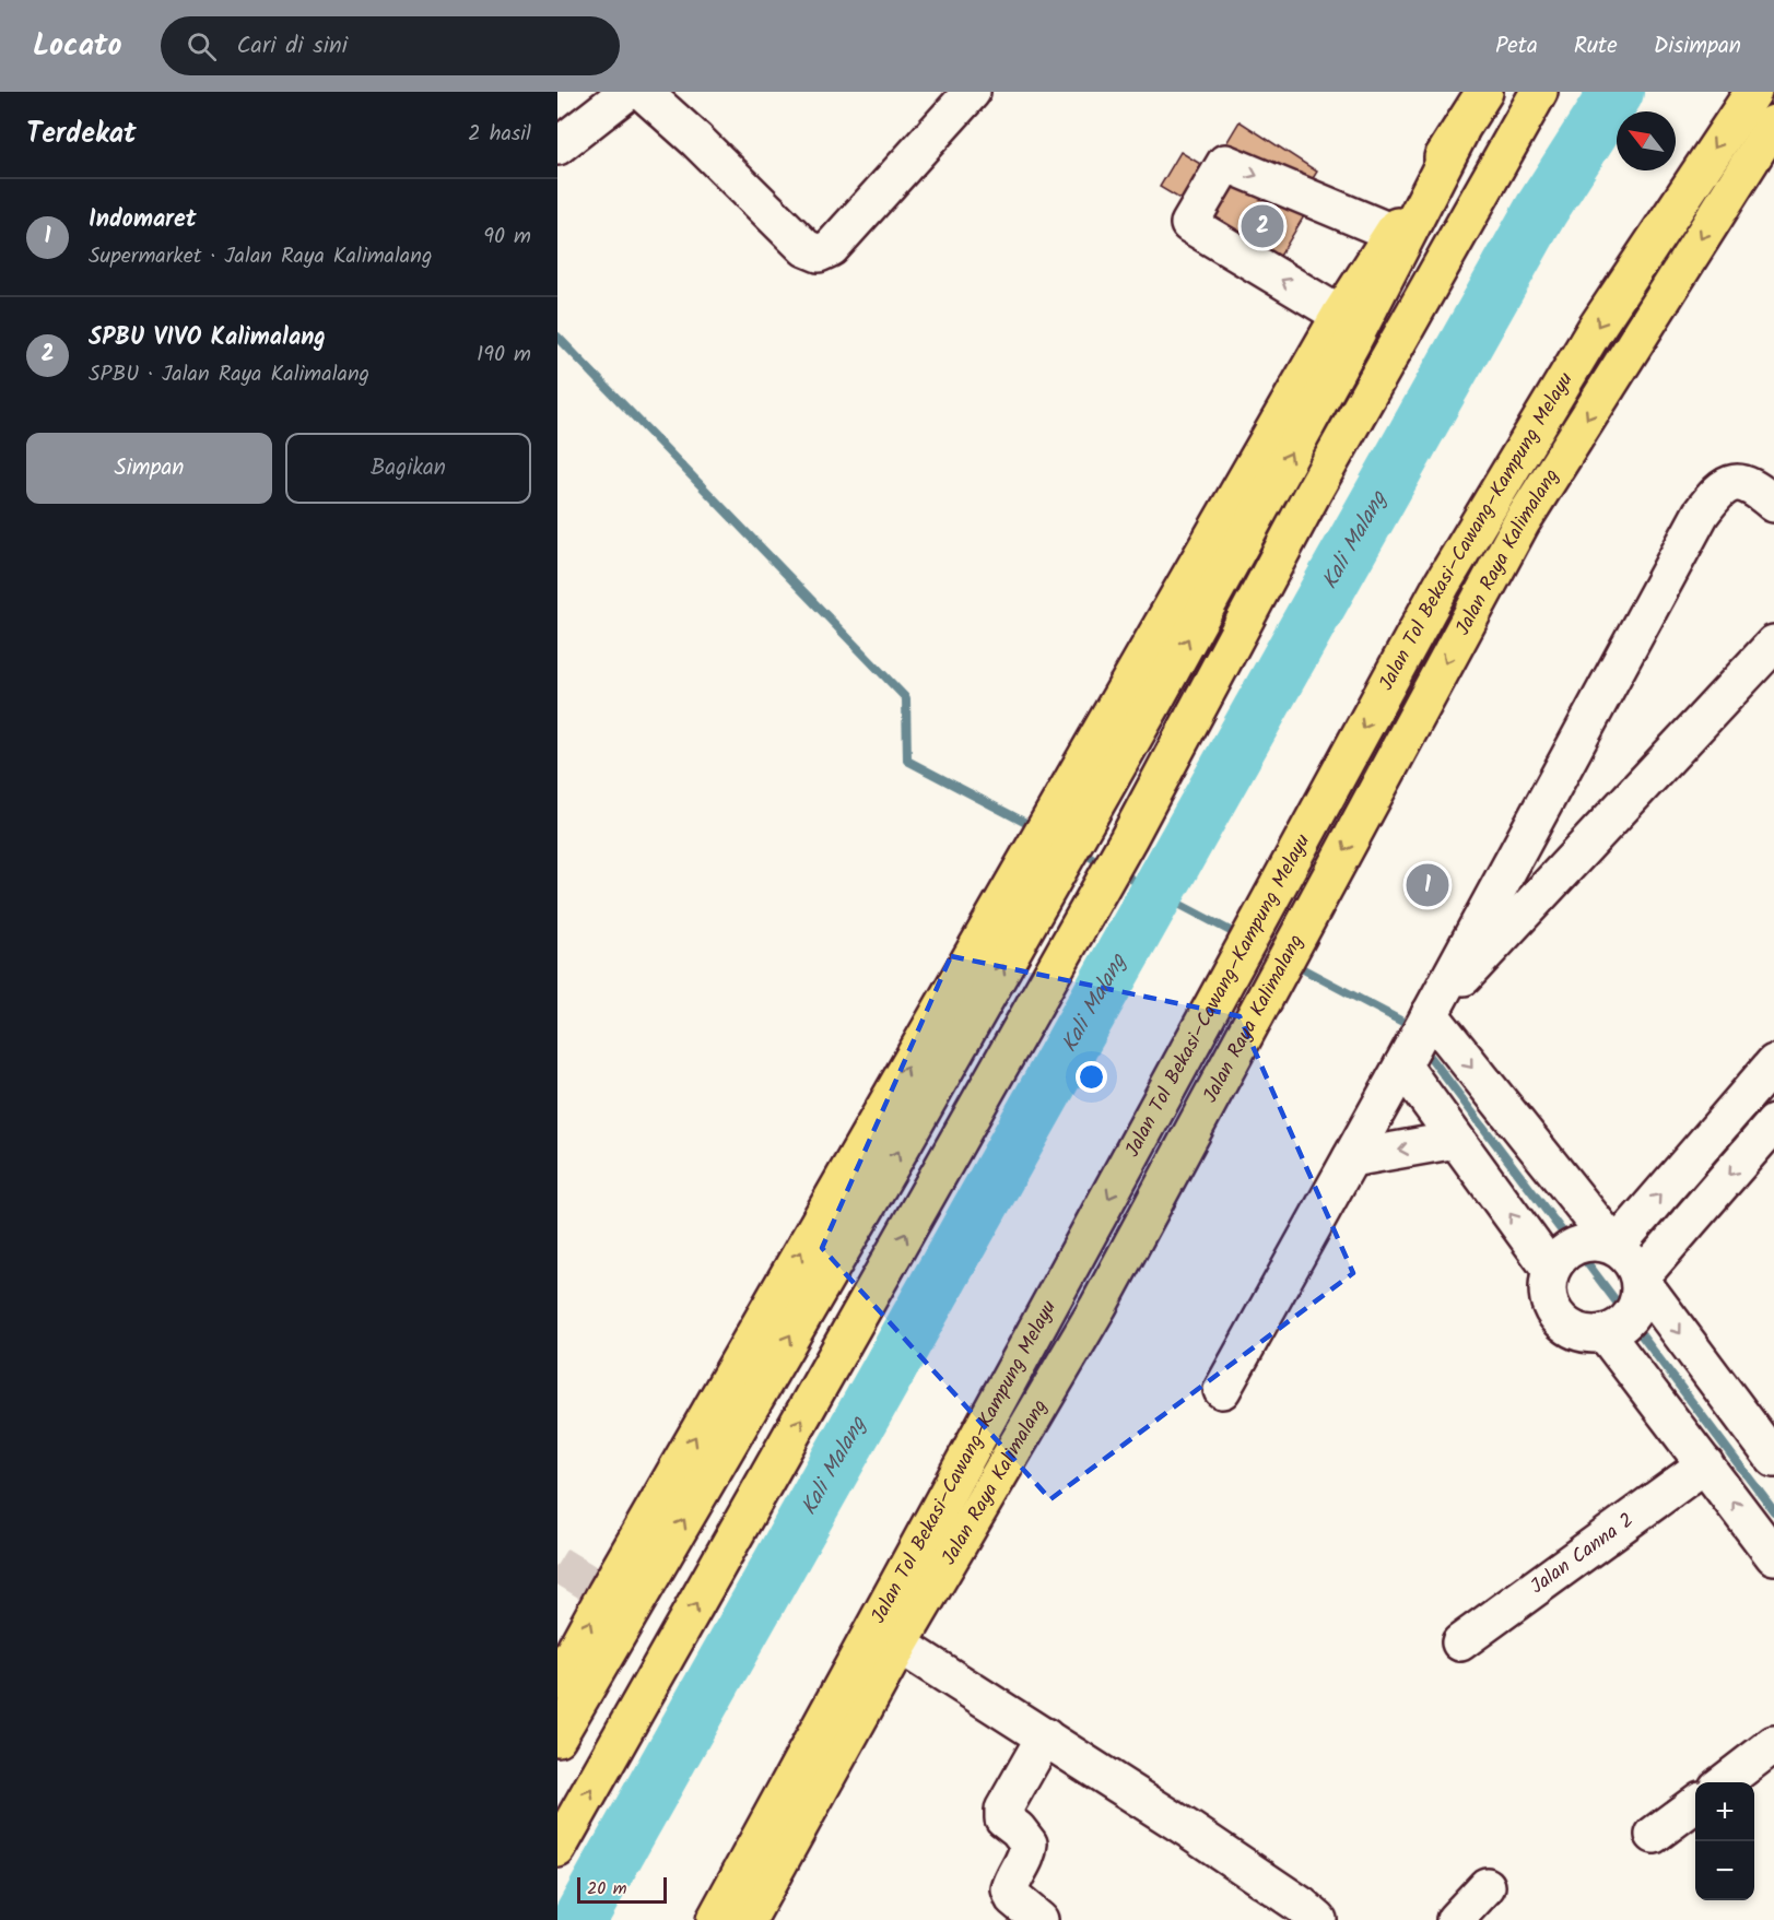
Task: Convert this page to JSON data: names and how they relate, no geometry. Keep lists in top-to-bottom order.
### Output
{
  "streets": {
    "main road": ["Jalan Tol Bekasi–Cawang–Kampung Melayu", "Jalan Raya Kalimalang"],
    "street": ["Jalan Canna 2"]
  },
  "water": ["Kali Malang"],
  "scale_bar": "20 m",
  "north": "top left",
  "page": {
    "header": "Locato",
    "search": "Cari di sini",
    "nav": ["Peta", "Rute", "Disimpan"],
    "heading": ["Terdekat", "2 hasil"],
    "list": [
      {
        "mark": "1",
        "name": "Indomaret",
        "note": "Supermarket · Jalan Raya Kalimalang",
        "value": "90 m"
      },
      {
        "mark": "2",
        "name": "SPBU VIVO Kalimalang",
        "note": "SPBU · Jalan Raya Kalimalang",
        "value": "190 m"
      }
    ],
    "pins": ["2", "1"],
    "buttons": ["Simpan", "Bagikan"],
    "map_buttons": ["+", "−"],
    "scale": "20 m"
  }
}
